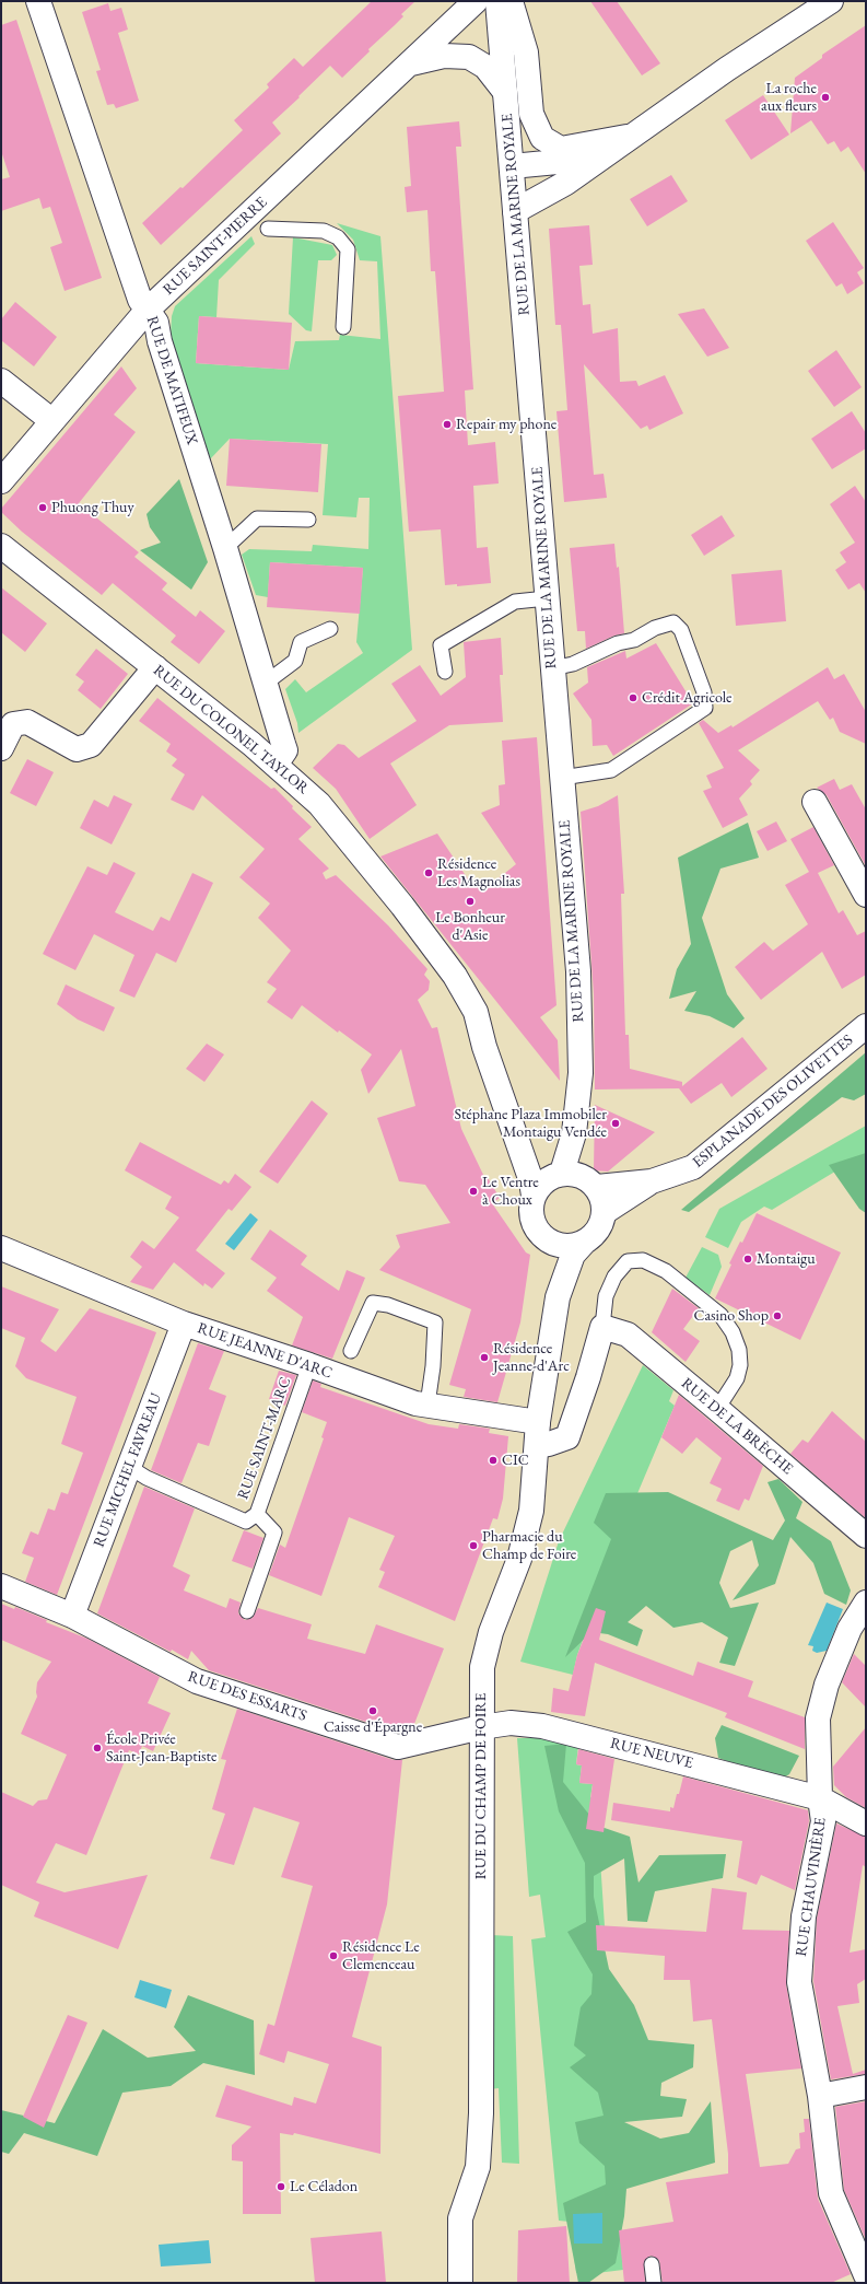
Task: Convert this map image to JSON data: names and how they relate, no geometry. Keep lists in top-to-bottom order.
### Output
{
  "streets": {
    "street": [
      "RUE DE LA MARINE ROYALE",
      "RUE SAINT-PIERRE",
      "RUE DE MATIFEUX",
      "RUE DU COLONEL TAYLOR",
      "ESPLANADE DES OLIVETTES",
      "RUE JEANNE D'ARC",
      "RUE DE LA BRÈCHE",
      "RUE MICHEL FAVREAU",
      "RUE DES ESSARTS",
      "RUE NEUVE",
      "RUE DU CHAMP DE FOIRE",
      "RUE CHAUVINIÈRE"
    ],
    "lane": ["RUE SAINT-MARC"]
  },
  "crossings": [
    ["RUE DE LA MARINE ROYALE", "RUE DU COLONEL TAYLOR"],
    ["RUE DE LA MARINE ROYALE", "ESPLANADE DES OLIVETTES"],
    ["RUE DE LA MARINE ROYALE", "RUE DU CHAMP DE FOIRE"],
    ["RUE SAINT-PIERRE", "RUE DE MATIFEUX"],
    ["RUE DE MATIFEUX", "RUE DU COLONEL TAYLOR"],
    ["RUE DU COLONEL TAYLOR", "ESPLANADE DES OLIVETTES"],
    ["RUE DU COLONEL TAYLOR", "RUE DU CHAMP DE FOIRE"],
    ["ESPLANADE DES OLIVETTES", "RUE DU CHAMP DE FOIRE"],
    ["RUE JEANNE D'ARC", "RUE SAINT-MARC"],
    ["RUE JEANNE D'ARC", "RUE MICHEL FAVREAU"],
    ["RUE JEANNE D'ARC", "RUE DU CHAMP DE FOIRE"],
    ["RUE SAINT-MARC", "RUE MICHEL FAVREAU"],
    ["RUE MICHEL FAVREAU", "RUE DES ESSARTS"],
    ["RUE DES ESSARTS", "RUE NEUVE"],
    ["RUE DES ESSARTS", "RUE DU CHAMP DE FOIRE"],
    ["RUE NEUVE", "RUE DU CHAMP DE FOIRE"],
    ["RUE NEUVE", "RUE CHAUVINIÈRE"]
  ],
  "places": [
    "La roche aux fleurs",
    "Repair my phone",
    "Phuong Thuy",
    "Crédit Agricole",
    "Résidence Les Magnolias",
    "Le Bonheur d'Asie",
    "Stéphane Plaza Immobiler Montaigu Vendée",
    "Le Ventre à Choux",
    "Montaigu",
    "Casino Shop",
    "Résidence Jeanne-d'Arc",
    "CIC",
    "Pharmacie du Champ de Foire",
    "Caisse d'Épargne",
    "École Privée Saint-Jean-Baptiste",
    "Résidence Le Clemenceau",
    "Le Céladon"
  ]
}
